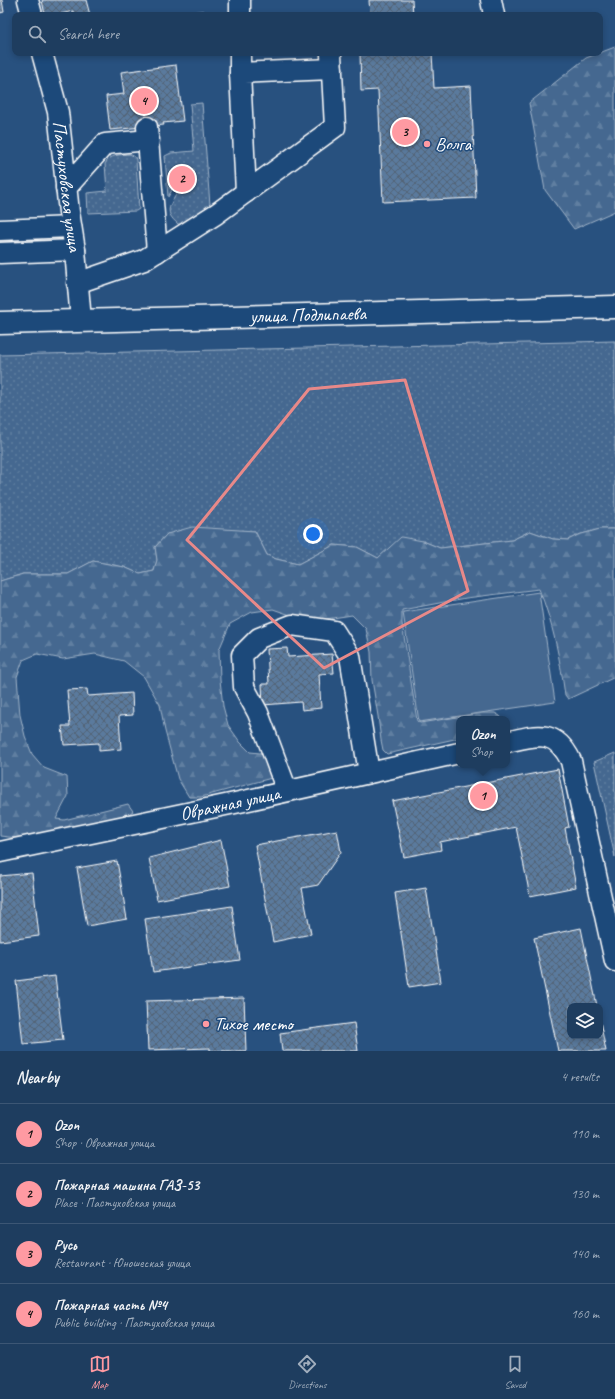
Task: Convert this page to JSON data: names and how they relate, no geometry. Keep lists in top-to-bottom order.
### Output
{
  "streets": {
    "main road": ["улица Подлипаева"],
    "street": ["Пастуховская улица", "Овражная улица"]
  },
  "crossings": [
    ["Пастуховская улица", "улица Подлипаева"]
  ],
  "places": ["Волга", "Тихое место"],
  "page": {
    "search": "Search here",
    "pins": [
      "4",
      "3",
      "2",
      "1"
    ],
    "popup": ["Ozon", "Shop"],
    "heading": ["Nearby", "4 results"],
    "list": [
      {
        "mark": "1",
        "name": "Ozon",
        "note": "Shop · Овражная улица",
        "value": "110 m"
      },
      {
        "mark": "2",
        "name": "Пожарная машина ГАЗ-53",
        "note": "Place · Пастуховская улица",
        "value": "130 m"
      },
      {
        "mark": "3",
        "name": "Русь",
        "note": "Restaurant · Юношеская улица",
        "value": "140 m"
      },
      {
        "mark": "4",
        "name": "Пожарная часть №4",
        "note": "Public building · Пастуховская улица",
        "value": "160 m"
      }
    ],
    "nav": ["Map", "Directions", "Saved"]
  }
}
